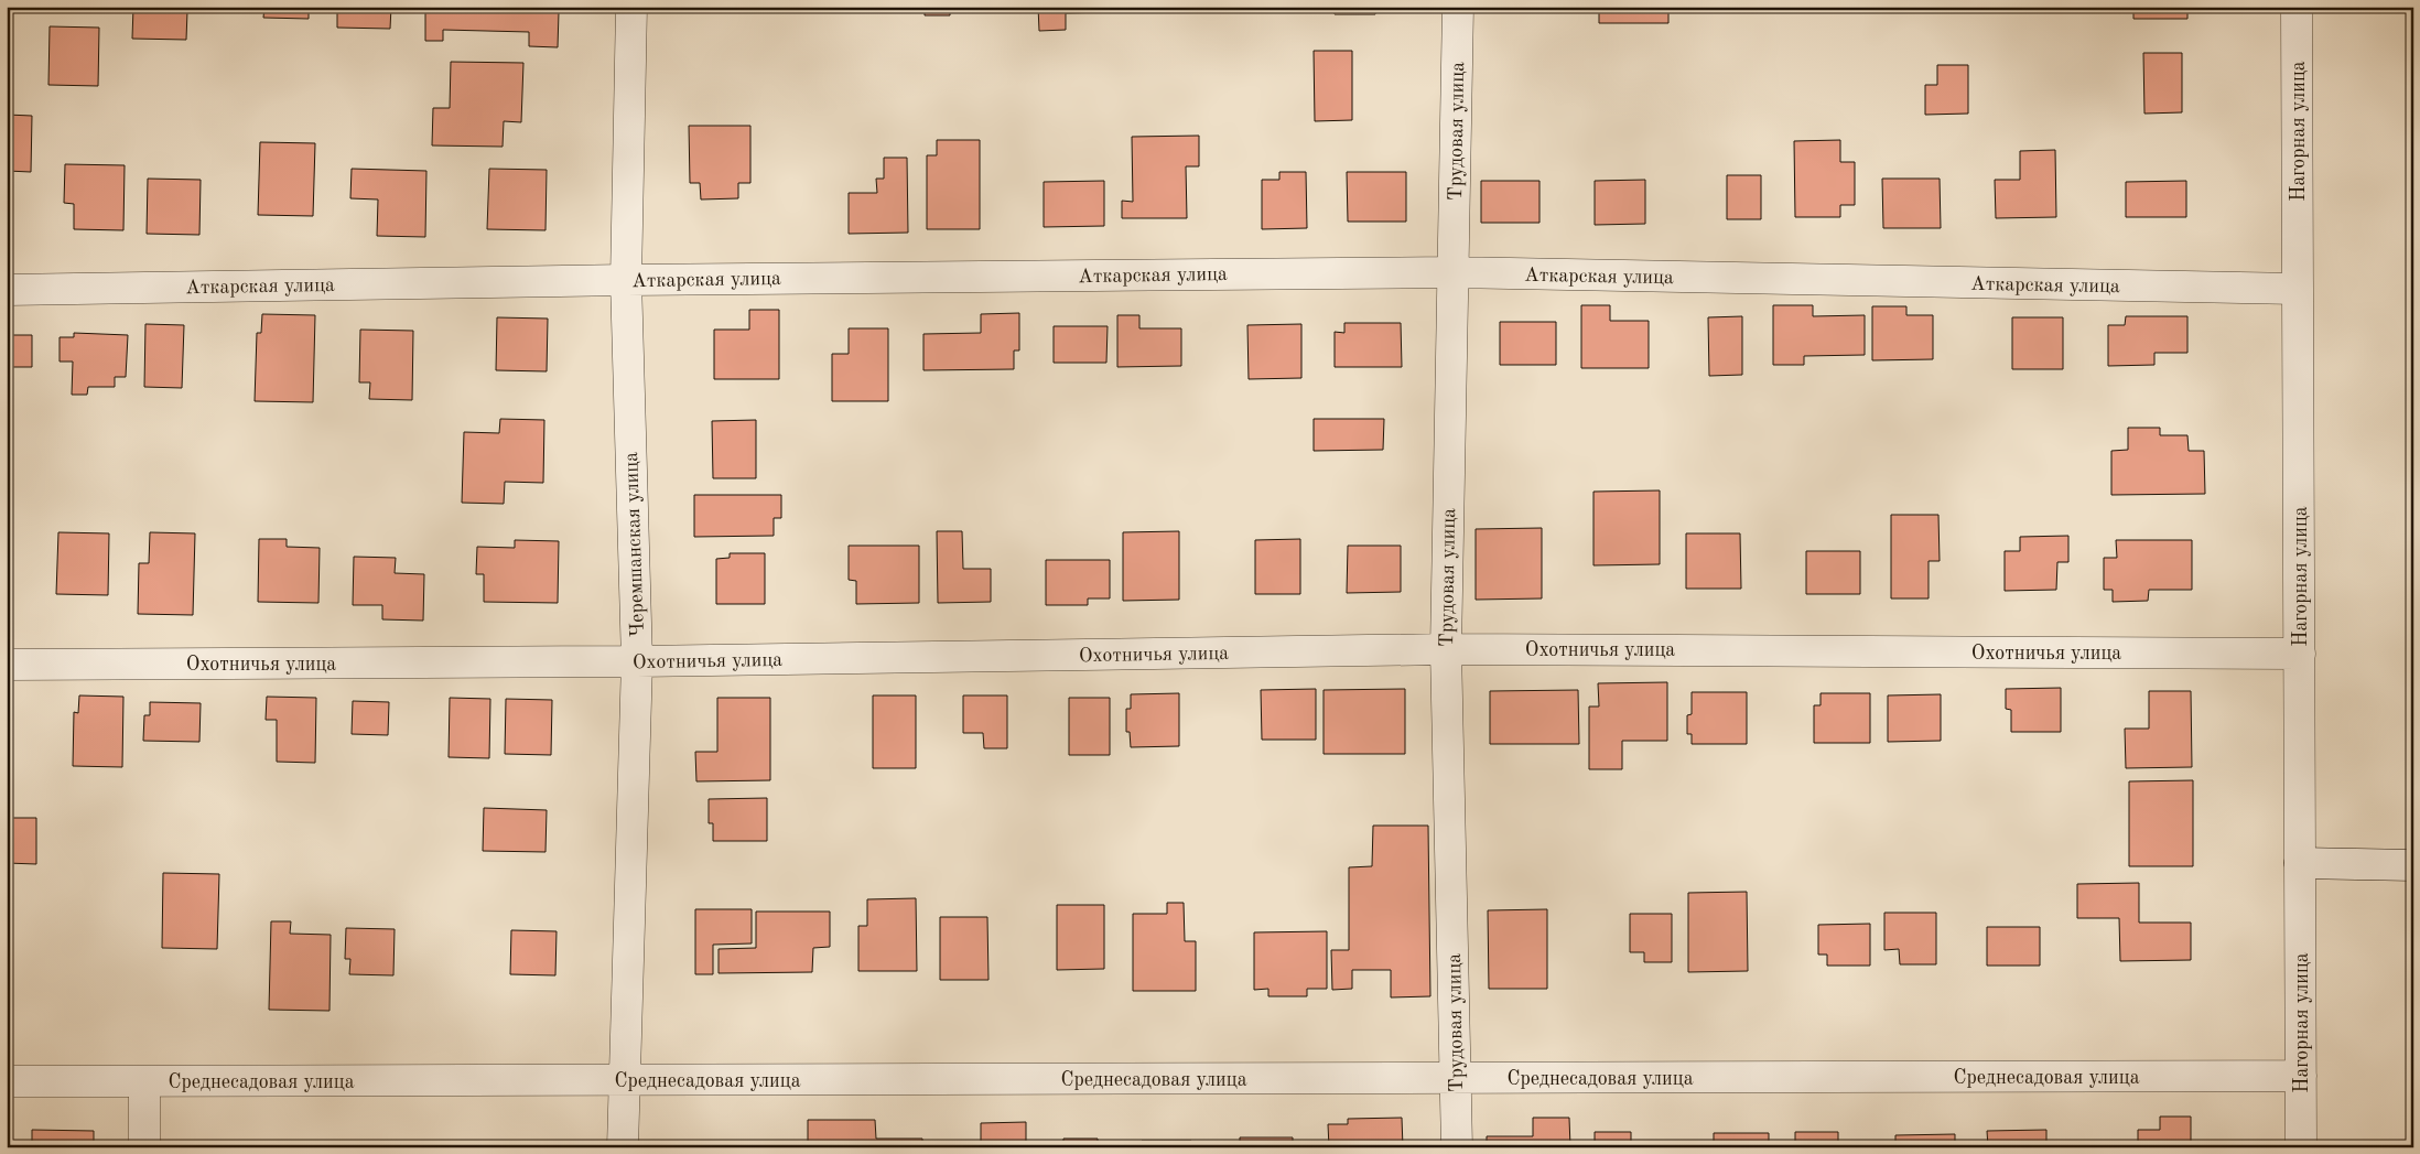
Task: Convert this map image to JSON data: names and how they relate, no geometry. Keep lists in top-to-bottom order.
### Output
{
  "streets": {
    "street": [
      "Трудовая улица",
      "Нагорная улица",
      "Аткарская улица",
      "Черемшанская улица",
      "Охотничья улица",
      "Среднесадовая улица"
    ]
  },
  "crossings": [
    ["Трудовая улица", "Аткарская улица"],
    ["Трудовая улица", "Охотничья улица"],
    ["Трудовая улица", "Среднесадовая улица"],
    ["Нагорная улица", "Аткарская улица"],
    ["Нагорная улица", "Охотничья улица"],
    ["Нагорная улица", "Среднесадовая улица"],
    ["Аткарская улица", "Черемшанская улица"],
    ["Черемшанская улица", "Охотничья улица"],
    ["Черемшанская улица", "Среднесадовая улица"]
  ]
}
